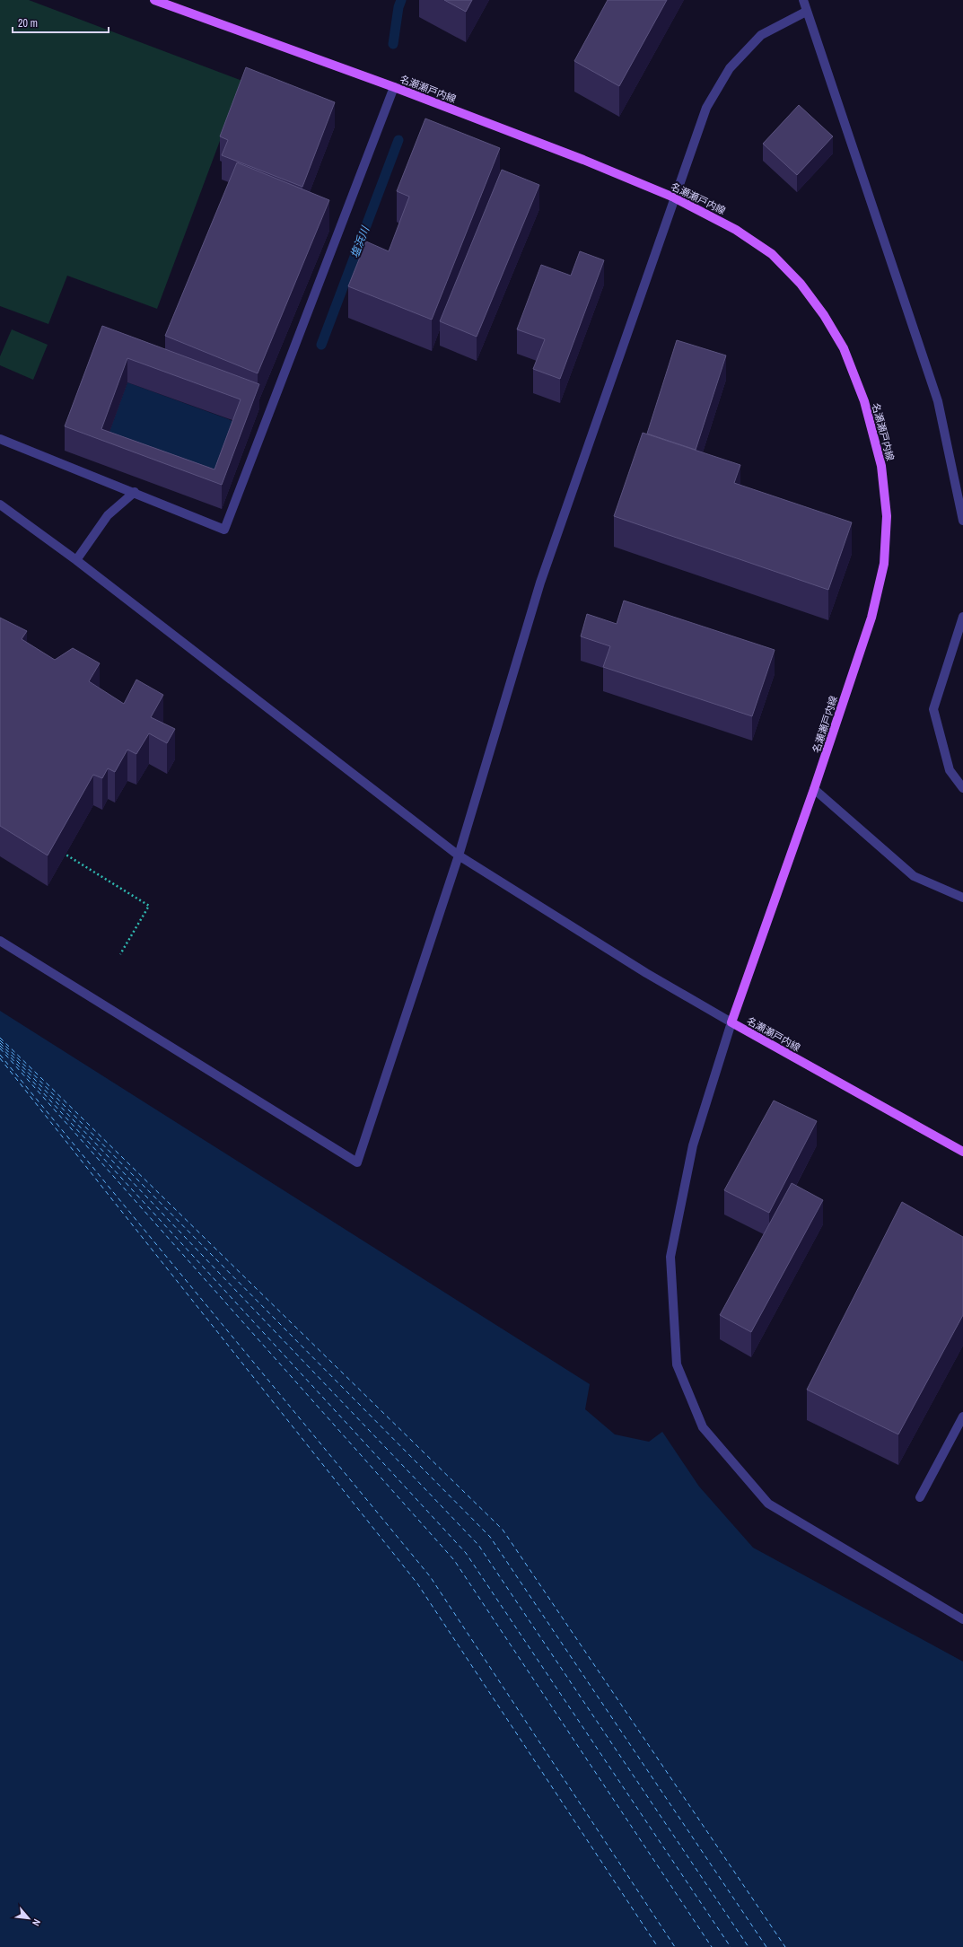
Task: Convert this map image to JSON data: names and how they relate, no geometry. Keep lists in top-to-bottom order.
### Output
{
  "streets": {
    "main road": ["名瀬瀬戸内線"]
  },
  "water": ["塩浜川"],
  "scale_bar": "20 m",
  "north": "bottom right"
}
